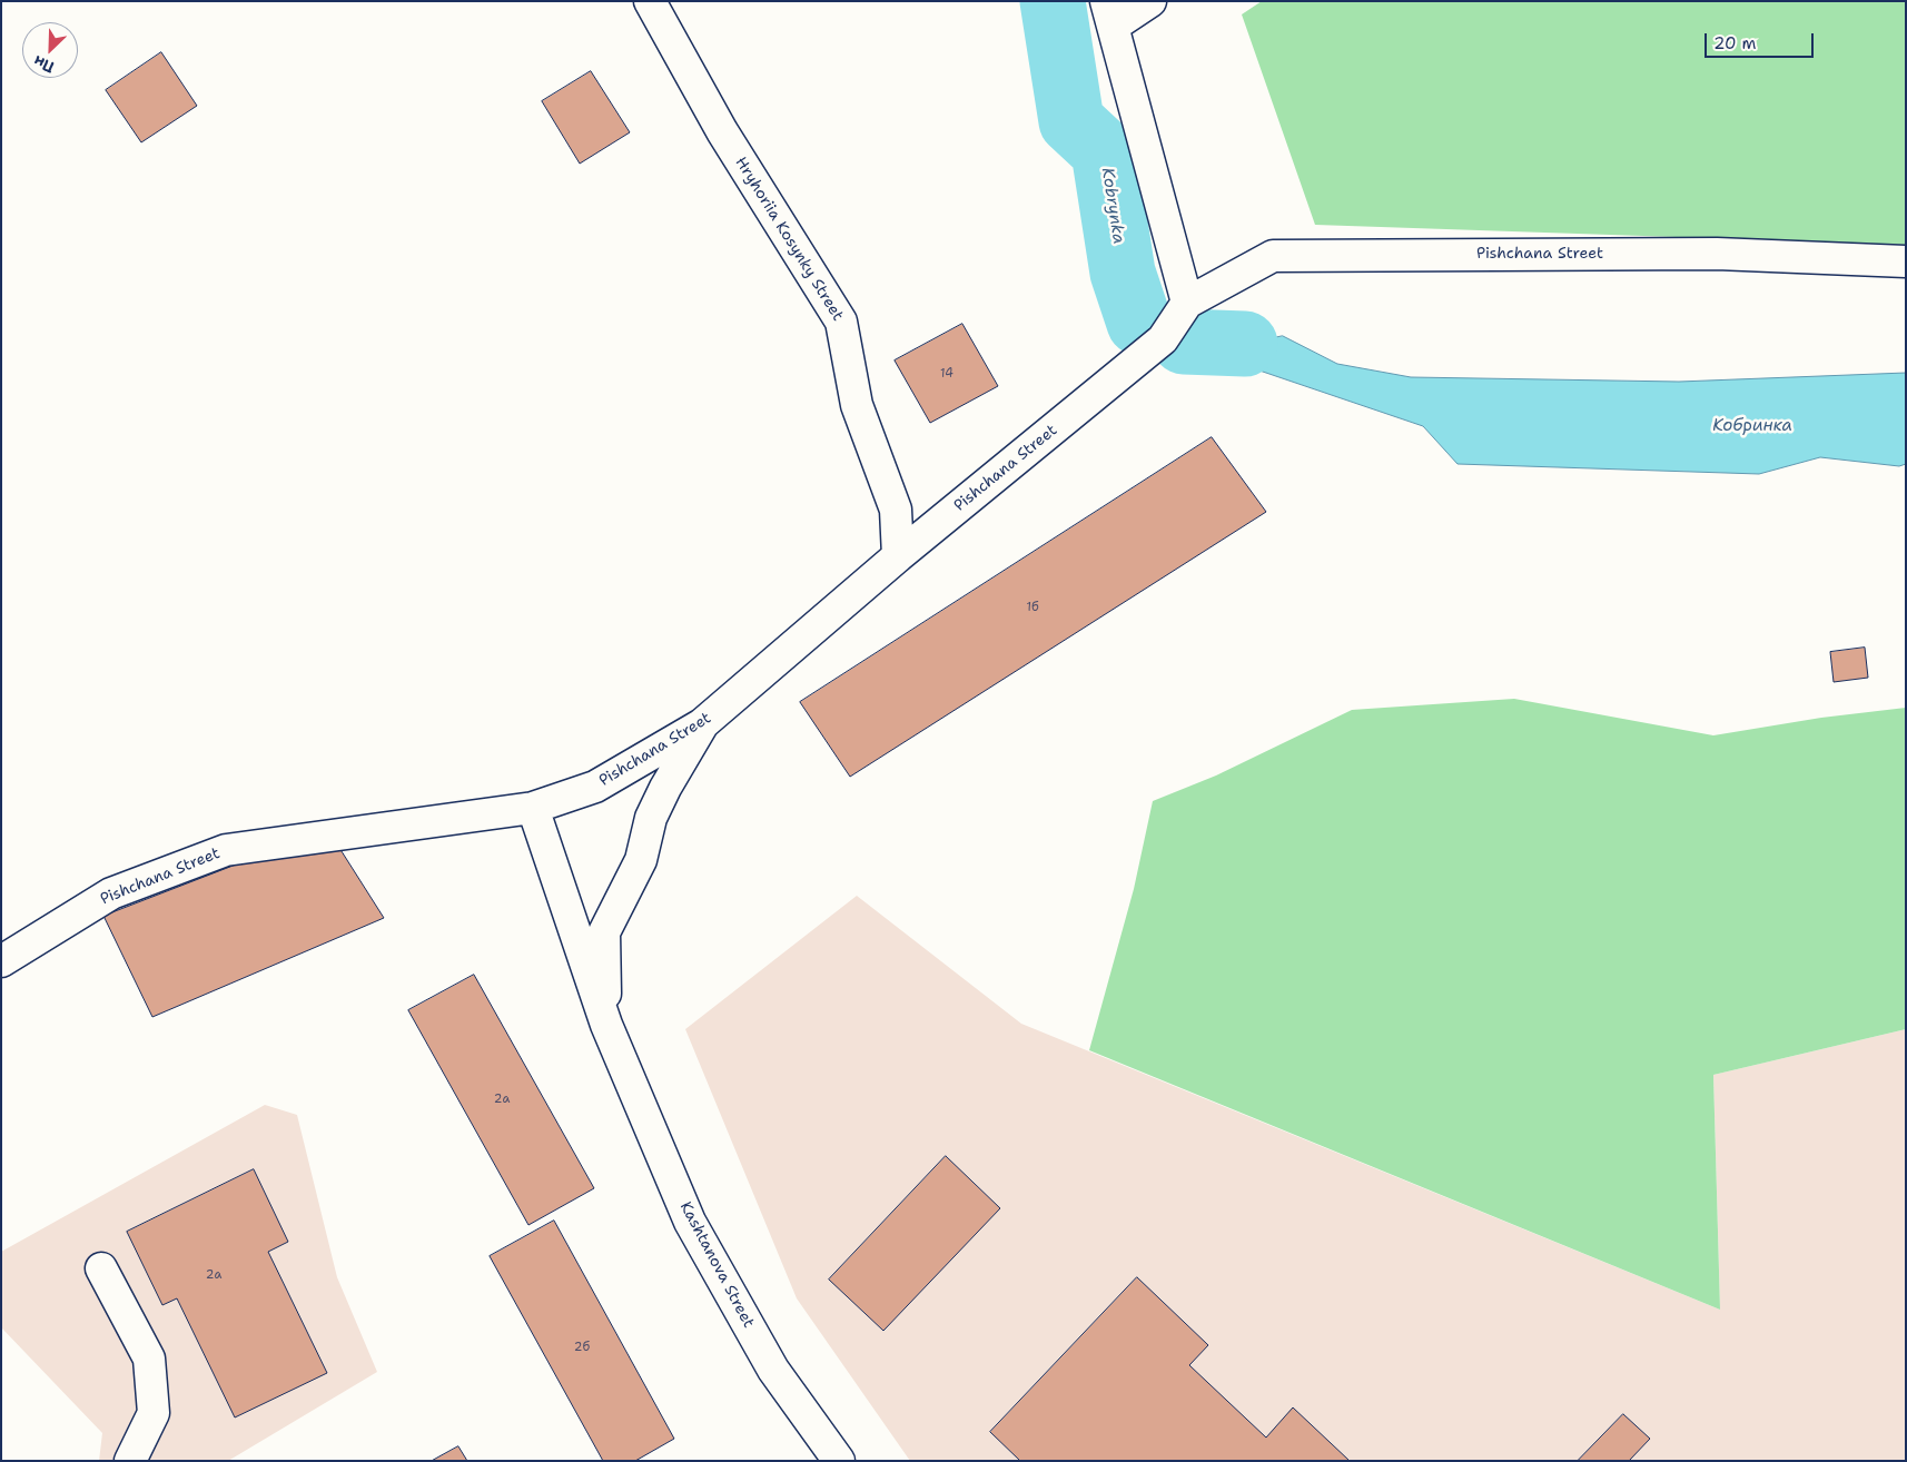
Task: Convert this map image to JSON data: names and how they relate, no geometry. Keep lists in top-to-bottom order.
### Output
{
  "streets": {
    "street": ["Hryhoriia Kosynky Street", "Pishchana Street", "Kashtanova Street"]
  },
  "crossings": [
    ["Hryhoriia Kosynky Street", "Pishchana Street"],
    ["Pishchana Street", "Kashtanova Street"]
  ],
  "water": ["Kobrynka", "Кобринка"],
  "house_numbers": [
    "14",
    "1б",
    "2а",
    "2а",
    "2б"
  ],
  "scale_bar": "20 m",
  "north": "bottom left"
}
